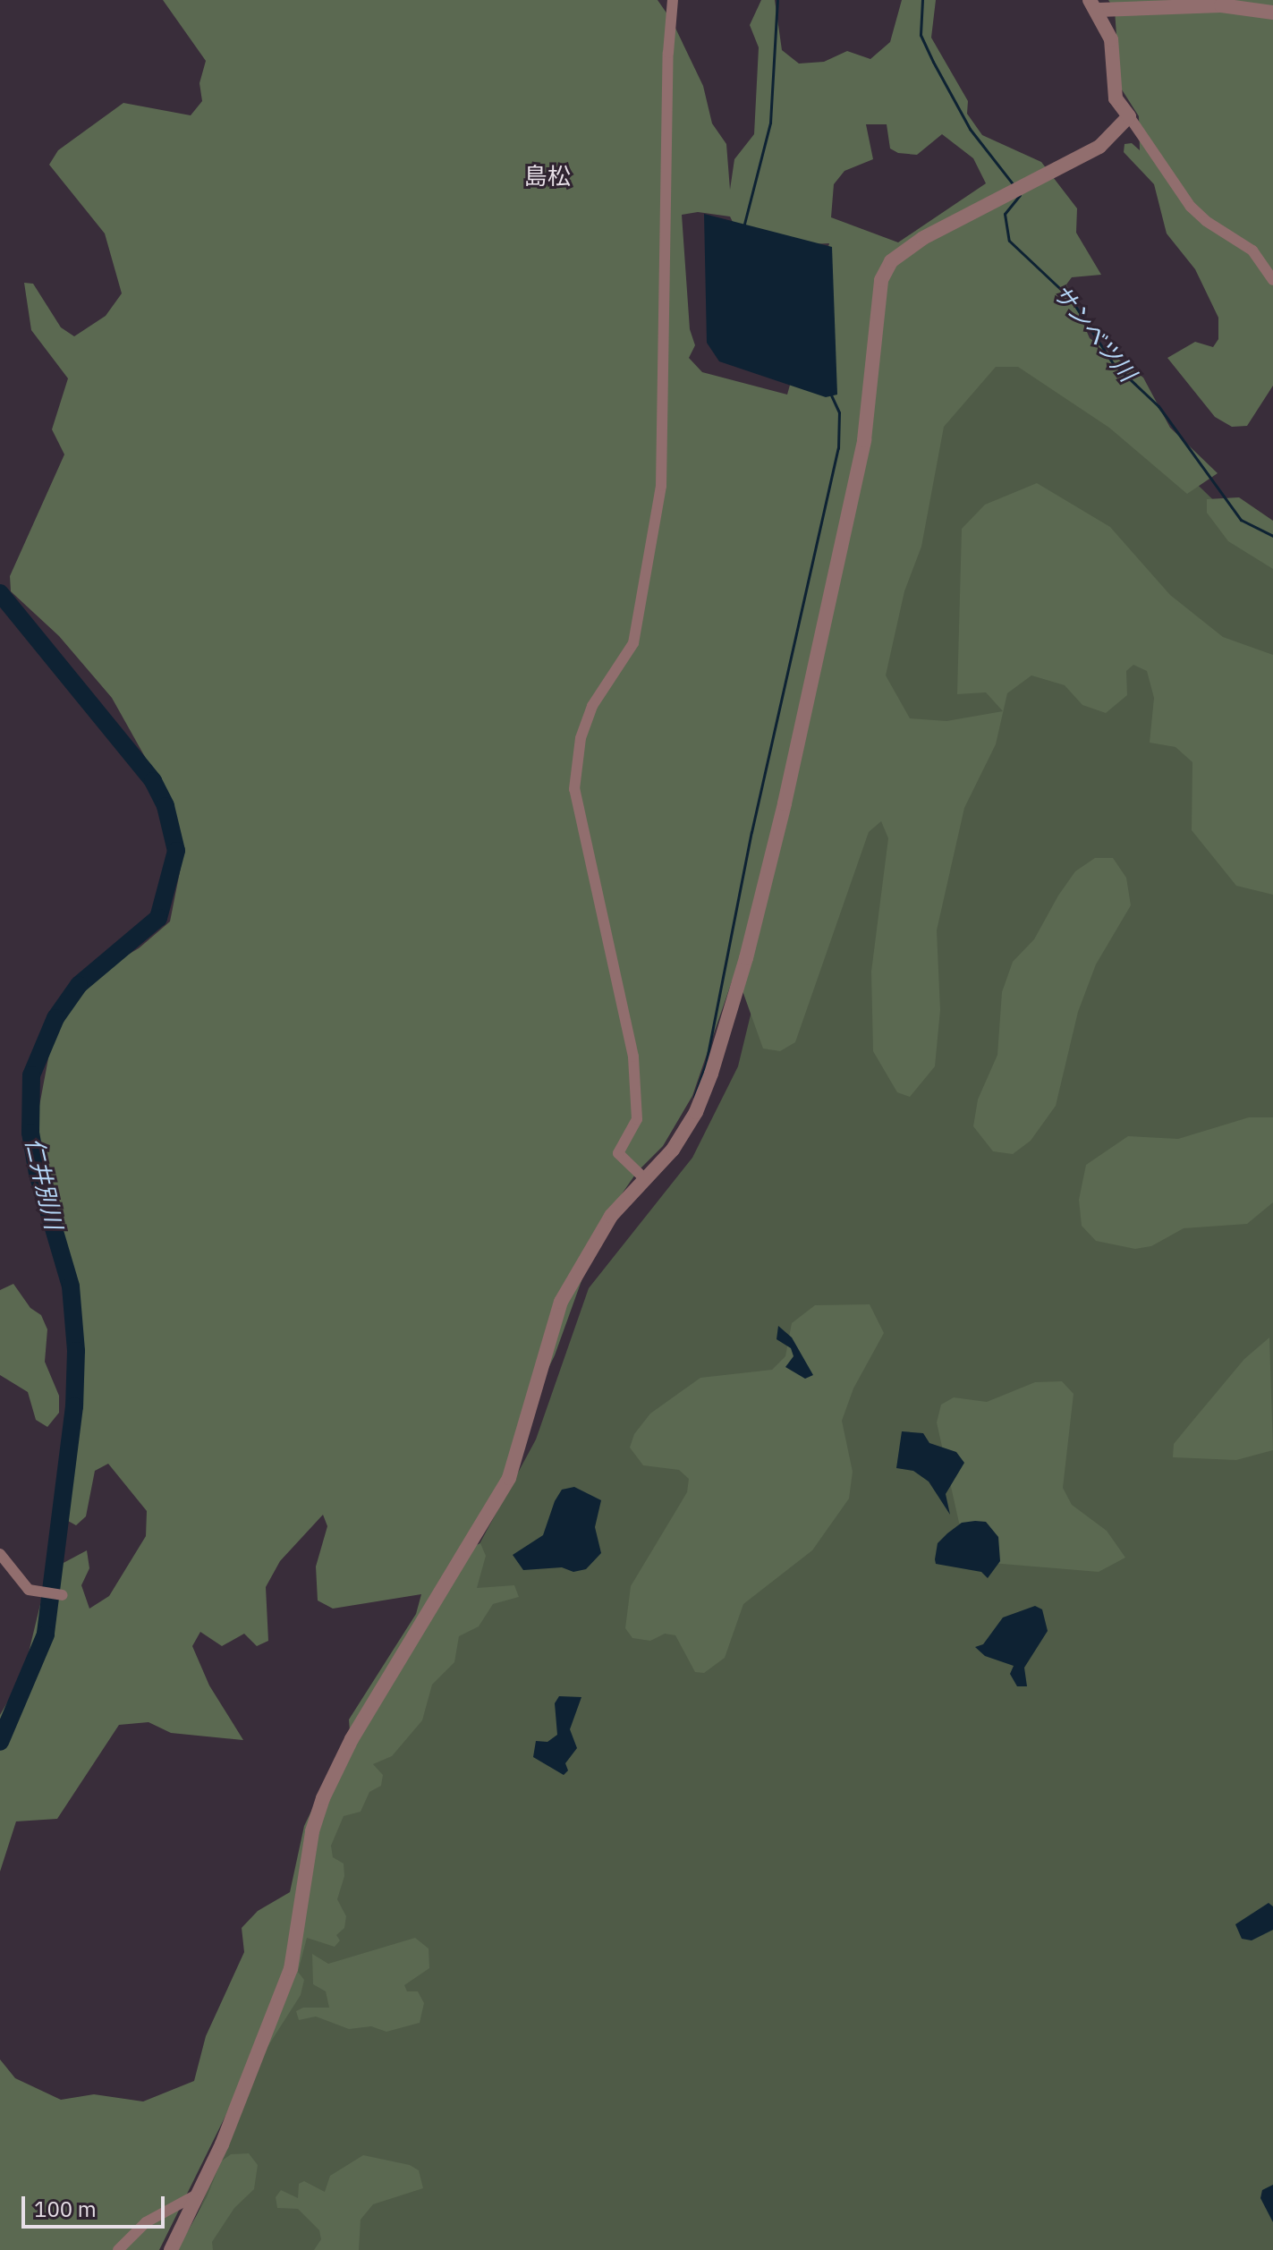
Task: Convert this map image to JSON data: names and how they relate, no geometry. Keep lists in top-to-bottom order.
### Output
{
  "districts": ["島松"],
  "water": ["サンベツ川", "仁井別川"],
  "scale_bar": "100 m"
}
